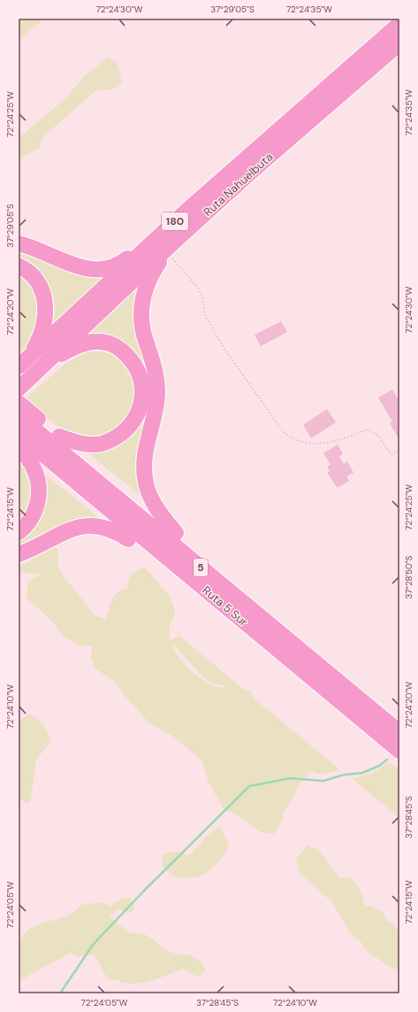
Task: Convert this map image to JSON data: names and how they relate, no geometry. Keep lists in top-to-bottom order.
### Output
{
  "streets": {
    "highway": [
      "Ruta Nahuelbuta",
      "180",
      "5",
      "Ruta 5 Sur"
    ]
  },
  "coordinates": [
    "72°24'30\"W",
    "37°29'05\"S",
    "72°24'35\"W",
    "72°24'25\"W",
    "72°24'20\"W",
    "72°24'15\"W",
    "37°28'50\"S",
    "72°24'10\"W",
    "37°28'45\"S",
    "72°24'05\"W"
  ]
}
